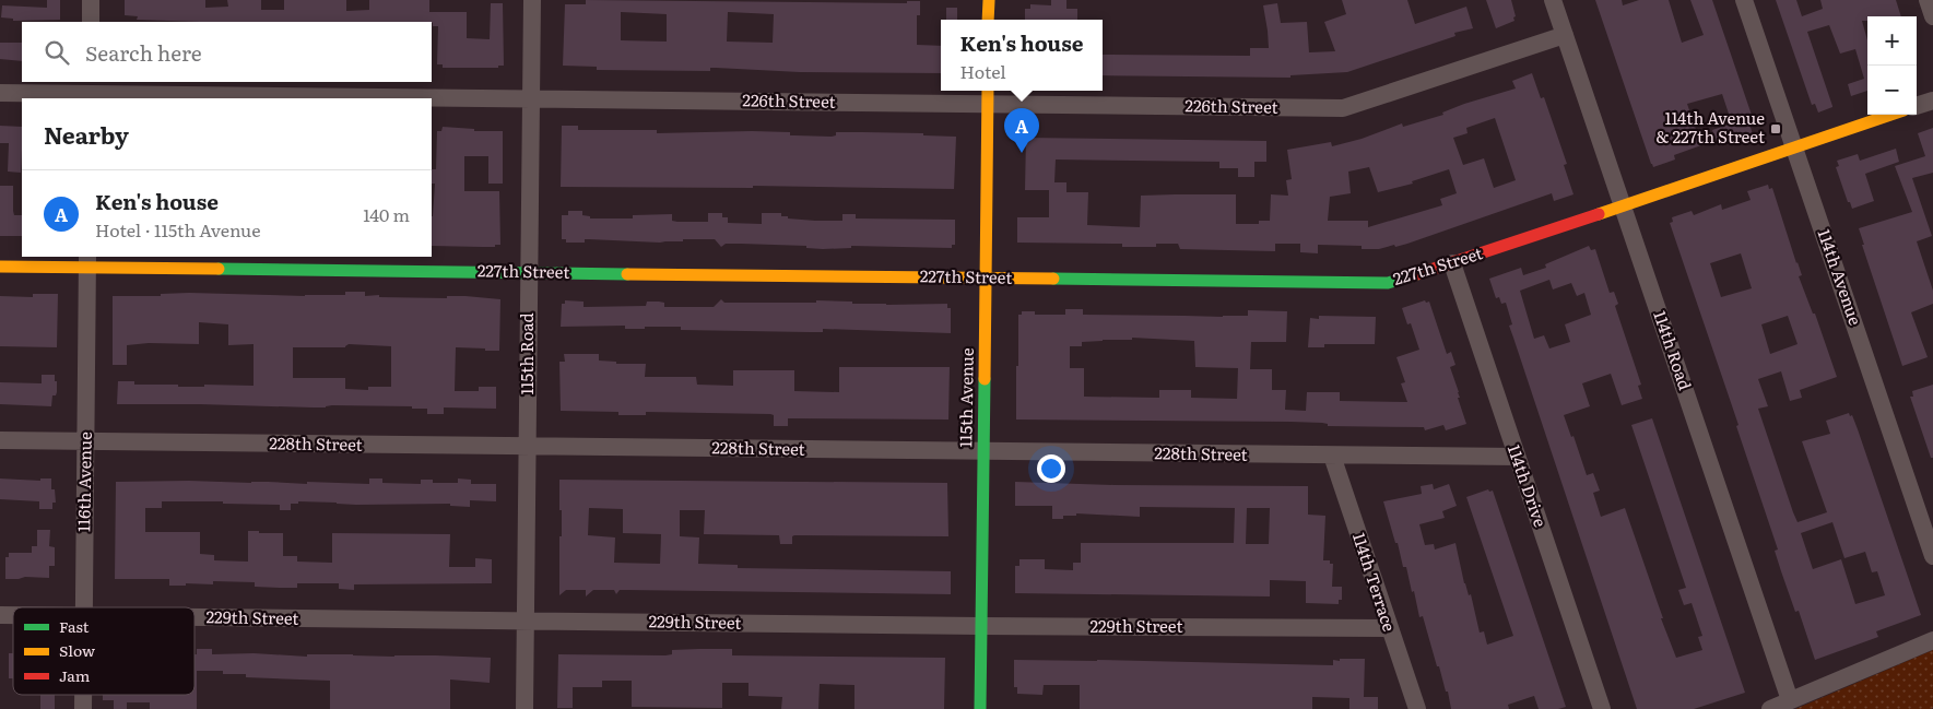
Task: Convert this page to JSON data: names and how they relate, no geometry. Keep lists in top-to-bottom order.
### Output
{
  "streets": {
    "street": [
      "226th Street",
      "227th Street",
      "114th Avenue",
      "114th Road",
      "115th Road",
      "115th Avenue",
      "228th Street",
      "116th Avenue",
      "114th Drive",
      "114th Terrace",
      "229th Street"
    ]
  },
  "crossings": [
    ["226th Street", "114th Road"],
    ["226th Street", "115th Road"],
    ["226th Street", "115th Avenue"],
    ["227th Street", "114th Avenue"],
    ["227th Street", "114th Road"],
    ["227th Street", "115th Road"],
    ["227th Street", "115th Avenue"],
    ["227th Street", "116th Avenue"],
    ["227th Street", "114th Drive"],
    ["115th Road", "228th Street"],
    ["115th Road", "229th Street"],
    ["115th Avenue", "228th Street"],
    ["115th Avenue", "229th Street"],
    ["228th Street", "116th Avenue"],
    ["228th Street", "114th Drive"],
    ["228th Street", "114th Terrace"],
    ["114th Terrace", "229th Street"]
  ],
  "places": {
    "transit": ["114th Avenue & 227th Street"]
  },
  "legend": ["Fast", "Slow", "Jam"],
  "page": {
    "map_buttons": ["+", "−"],
    "popup": ["Ken's house", "Hotel"],
    "search": "Search here",
    "heading": "Nearby",
    "pins": "A",
    "list": [
      {
        "mark": "A",
        "name": "Ken's house",
        "note": "Hotel · 115th Avenue",
        "value": "140 m"
      }
    ]
  }
}
